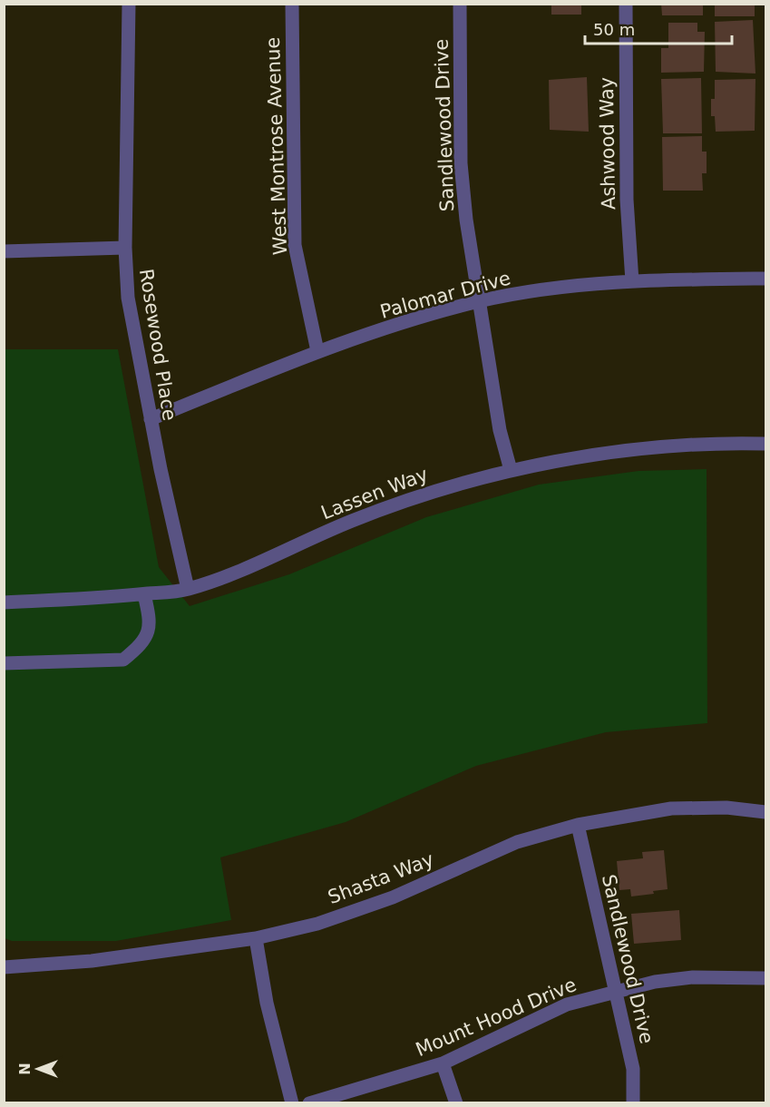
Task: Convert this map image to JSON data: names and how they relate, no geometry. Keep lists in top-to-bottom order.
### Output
{
  "streets": {
    "street": [
      "Sandlewood Drive",
      "Ashwood Way",
      "West Montrose Avenue",
      "Palomar Drive",
      "Rosewood Place",
      "Lassen Way",
      "Shasta Way",
      "Mount Hood Drive"
    ]
  },
  "crossings": [
    ["Sandlewood Drive", "Palomar Drive"],
    ["Sandlewood Drive", "Lassen Way"],
    ["Sandlewood Drive", "Shasta Way"],
    ["Sandlewood Drive", "Mount Hood Drive"],
    ["Ashwood Way", "Palomar Drive"],
    ["West Montrose Avenue", "Palomar Drive"],
    ["Palomar Drive", "Rosewood Place"],
    ["Rosewood Place", "Lassen Way"]
  ],
  "scale_bar": "50 m",
  "north": "left"
}
